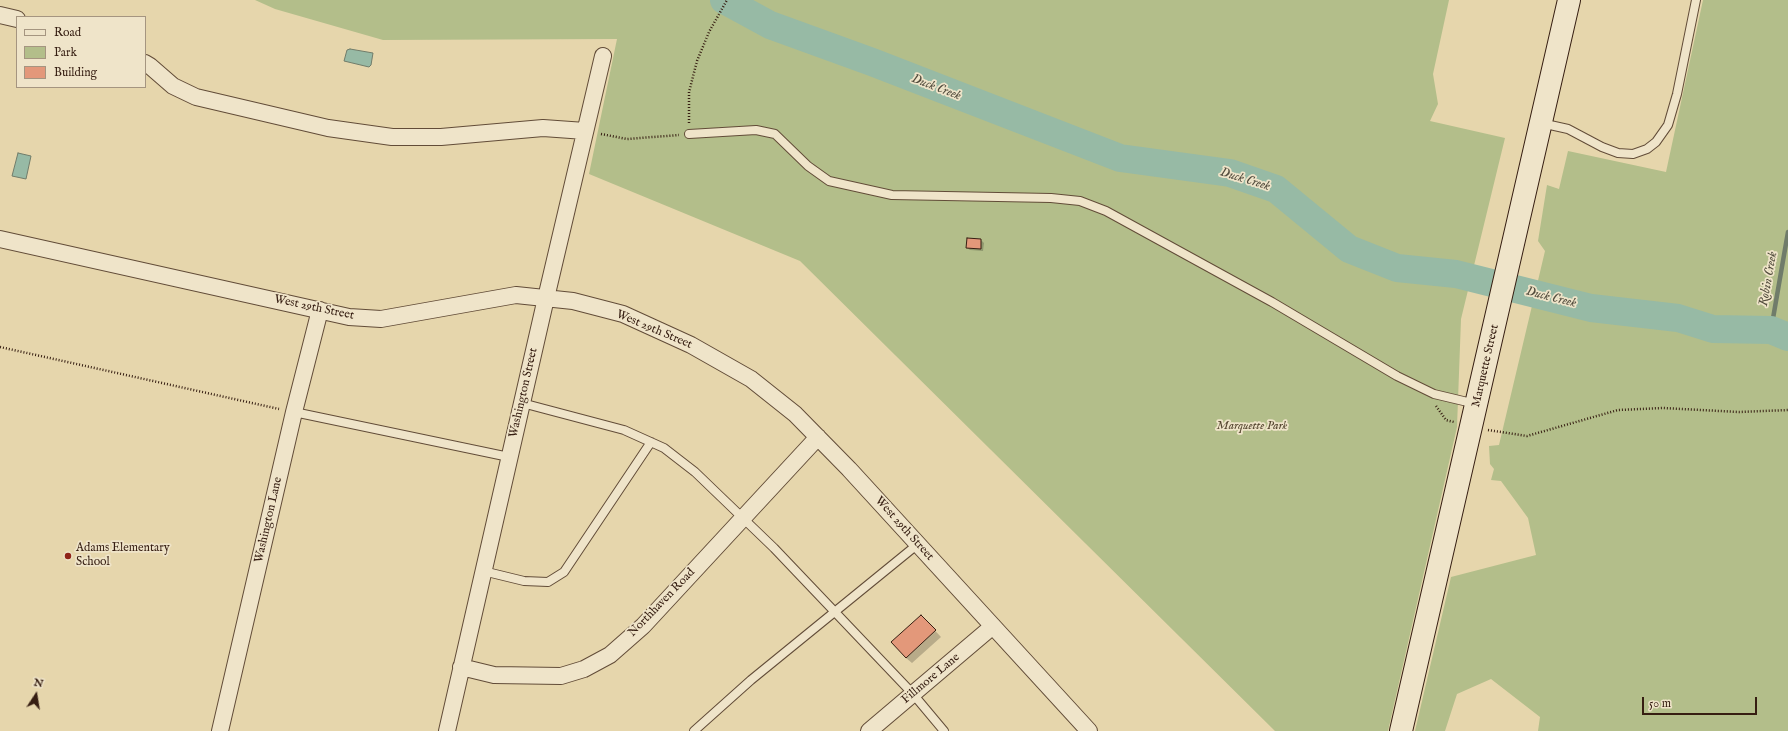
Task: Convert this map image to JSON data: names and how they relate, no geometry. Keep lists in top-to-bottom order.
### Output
{
  "streets": {
    "main road": ["Marquette Street"],
    "street": [
      "West 29th Street",
      "Washington Street",
      "Washington Lane",
      "Northhaven Road",
      "Fillmore Lane"
    ]
  },
  "crossings": [
    ["West 29th Street", "Washington Street"],
    ["West 29th Street", "Washington Lane"],
    ["West 29th Street", "Northhaven Road"],
    ["West 29th Street", "Fillmore Lane"],
    ["Washington Street", "Northhaven Road"]
  ],
  "water": ["Duck Creek", "Robin Creek"],
  "parks": ["Marquette Park"],
  "places": ["Adams Elementary School"],
  "legend": ["Road", "Park", "Building"],
  "scale_bar": "50 m",
  "north": "top"
}
